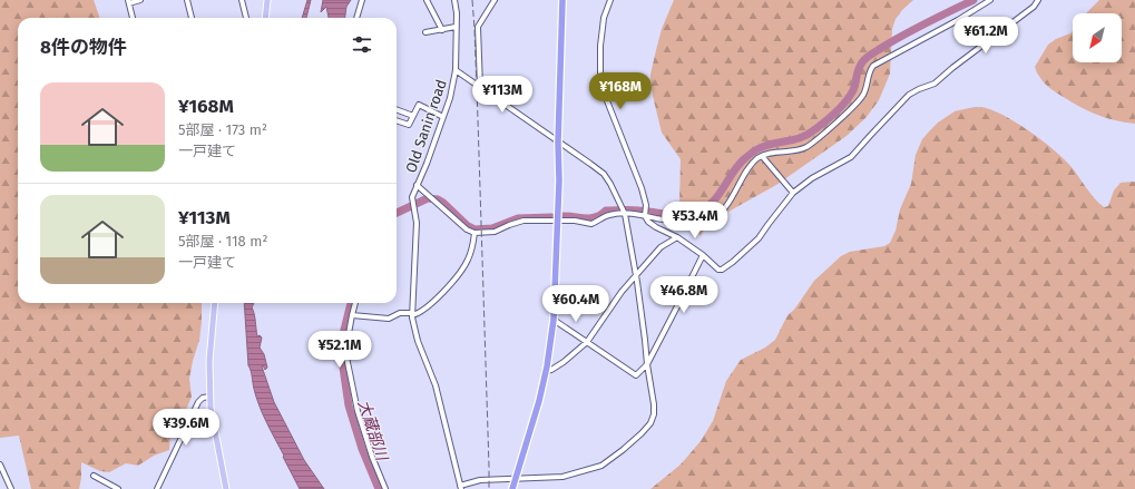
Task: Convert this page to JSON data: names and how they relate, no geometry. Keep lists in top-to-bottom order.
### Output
{
  "streets": {
    "street": ["Old Sanin road"]
  },
  "water": ["大蔵部川"],
  "north": "bottom left",
  "page": {
    "price": [
      "¥61.2M",
      "¥168M",
      "¥113M",
      "¥53.4M",
      "¥46.8M",
      "¥60.4M",
      "¥52.1M",
      "¥39.6M"
    ],
    "heading": "8件の物件",
    "list": [
      {
        "name": "¥168M",
        "note": "5部屋 · 173 m² · 一戸建て"
      },
      {
        "name": "¥113M",
        "note": "5部屋 · 118 m² · 一戸建て"
      }
    ]
  }
}
